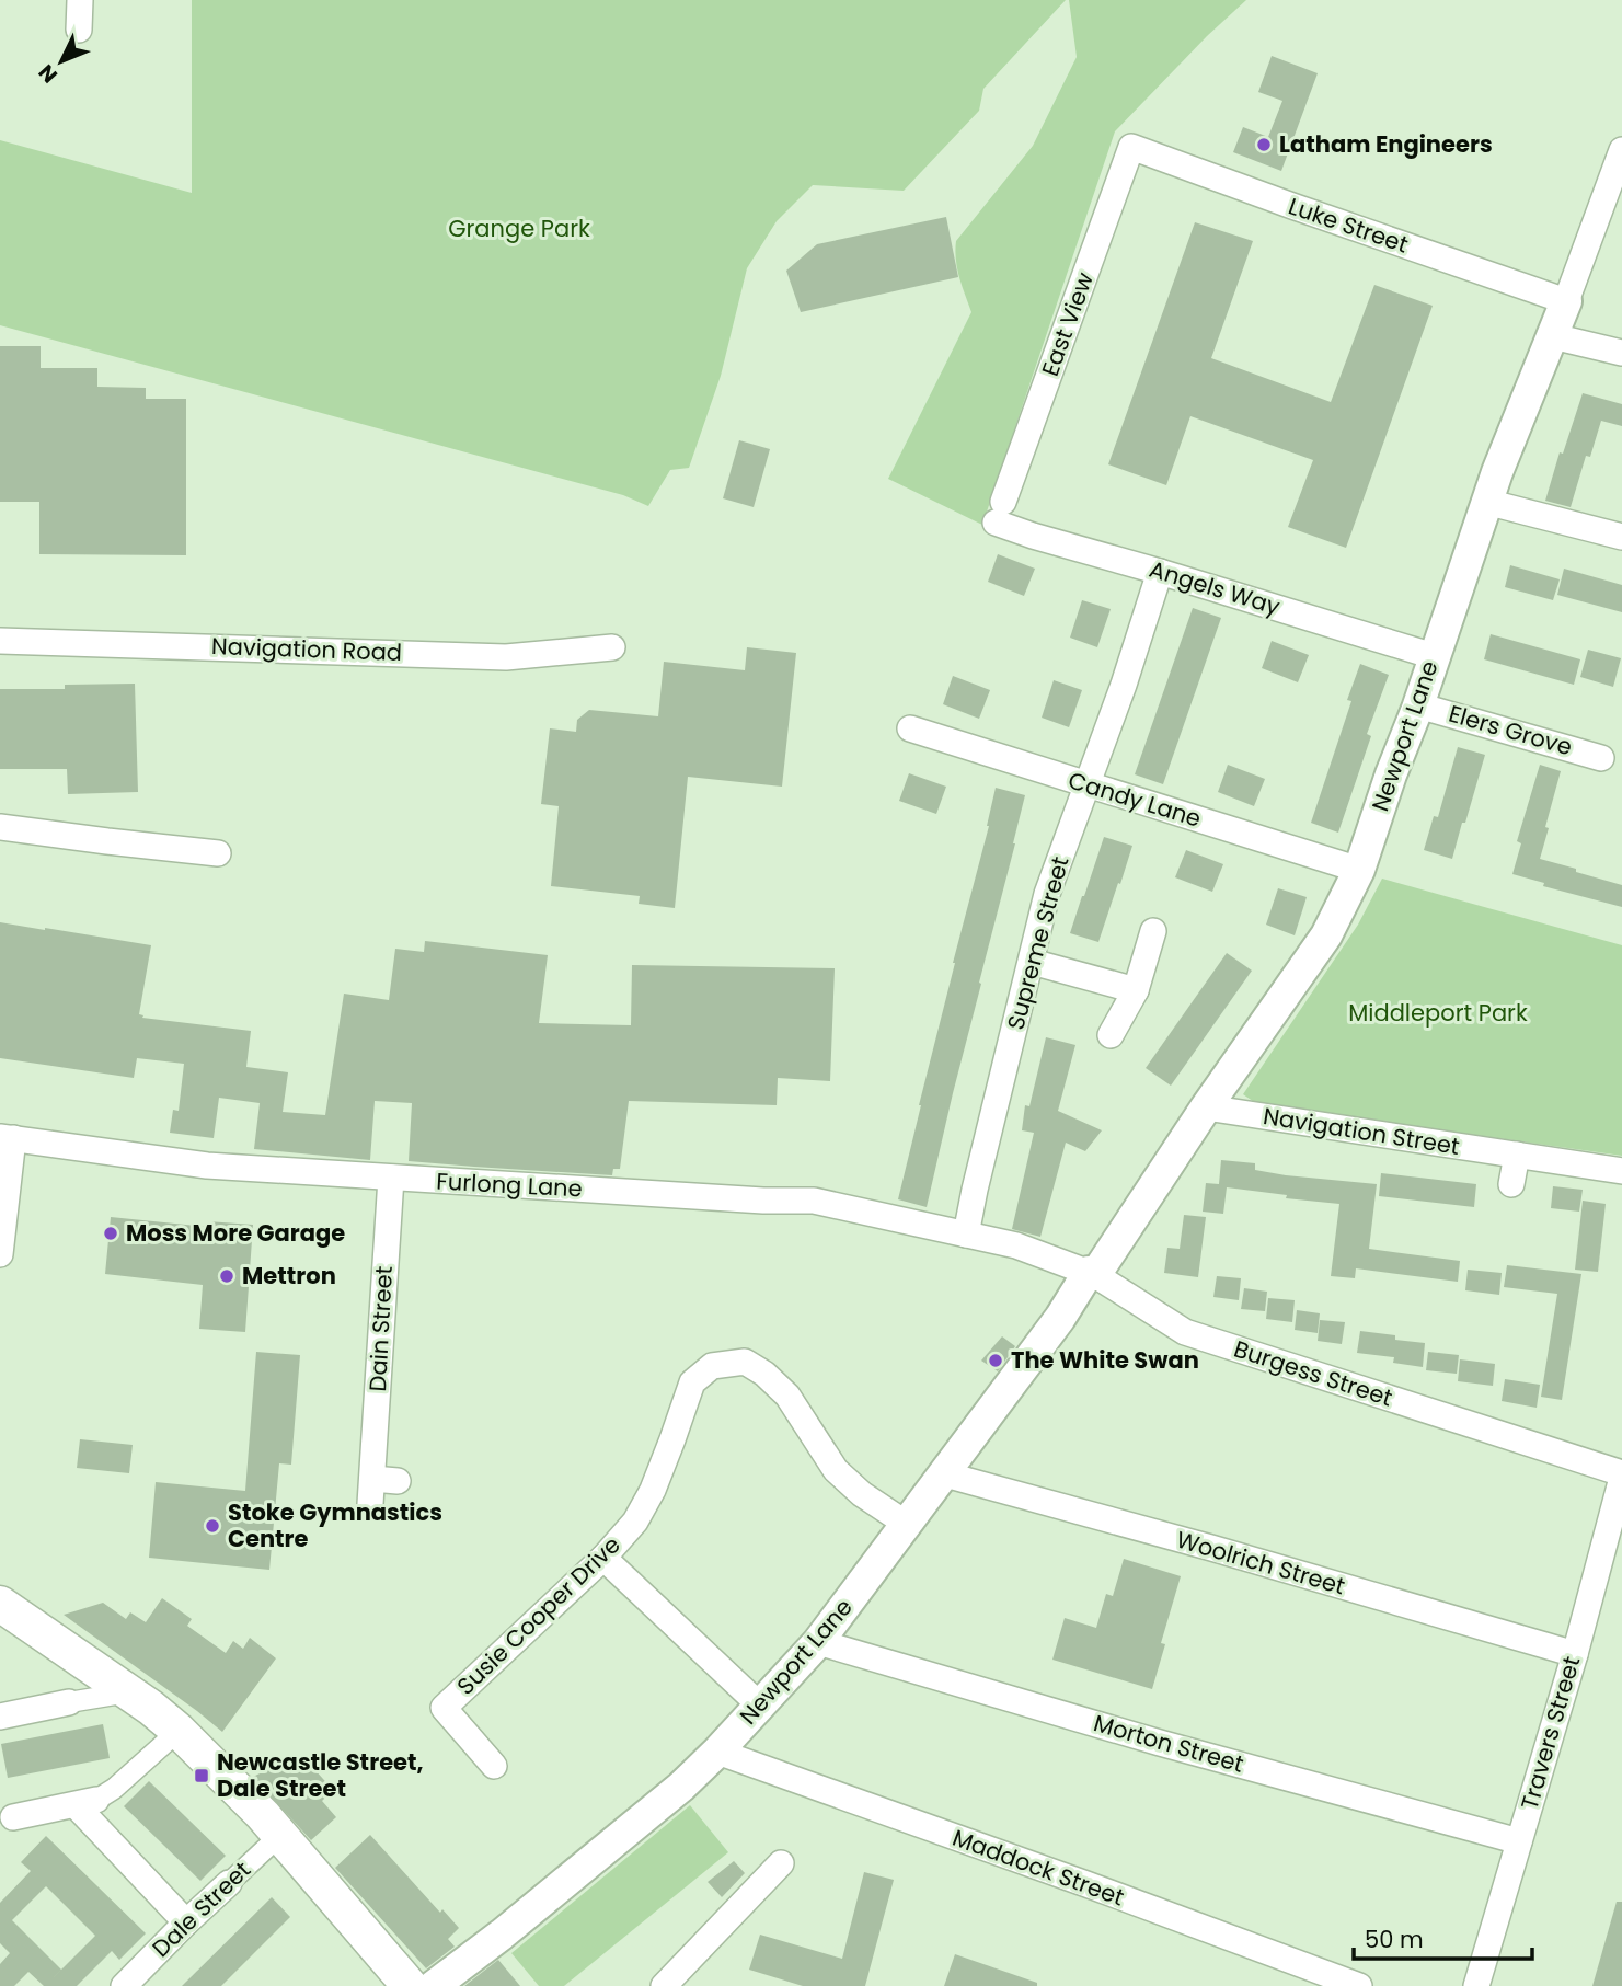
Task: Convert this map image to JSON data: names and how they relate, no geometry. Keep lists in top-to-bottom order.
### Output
{
  "streets": {
    "street": [
      "Luke Street",
      "East View",
      "Angels Way",
      "Navigation Road",
      "Elers Grove",
      "Newport Lane",
      "Candy Lane",
      "Supreme Street",
      "Navigation Street",
      "Furlong Lane",
      "Dain Street",
      "Burgess Street",
      "Woolrich Street",
      "Susie Cooper Drive",
      "Travers Street",
      "Morton Street",
      "Maddock Street",
      "Dale Street"
    ]
  },
  "crossings": [
    ["Luke Street", "East View"],
    ["Luke Street", "Newport Lane"],
    ["East View", "Angels Way"],
    ["Angels Way", "Newport Lane"],
    ["Angels Way", "Supreme Street"],
    ["Elers Grove", "Newport Lane"],
    ["Newport Lane", "Candy Lane"],
    ["Newport Lane", "Navigation Street"],
    ["Newport Lane", "Burgess Street"],
    ["Newport Lane", "Woolrich Street"],
    ["Newport Lane", "Susie Cooper Drive"],
    ["Newport Lane", "Morton Street"],
    ["Newport Lane", "Maddock Street"],
    ["Candy Lane", "Supreme Street"],
    ["Supreme Street", "Furlong Lane"],
    ["Furlong Lane", "Dain Street"],
    ["Furlong Lane", "Burgess Street"],
    ["Burgess Street", "Travers Street"],
    ["Woolrich Street", "Travers Street"],
    ["Travers Street", "Morton Street"]
  ],
  "parks": ["Grange Park", "Middleport Park"],
  "places": {
    "other": [
      "Latham Engineers",
      "Moss More Garage",
      "Mettron",
      "The White Swan",
      "Stoke Gymnastics Centre"
    ],
    "transit": ["Newcastle Street, Dale Street"]
  },
  "scale_bar": "50 m",
  "north": "bottom left"
}
